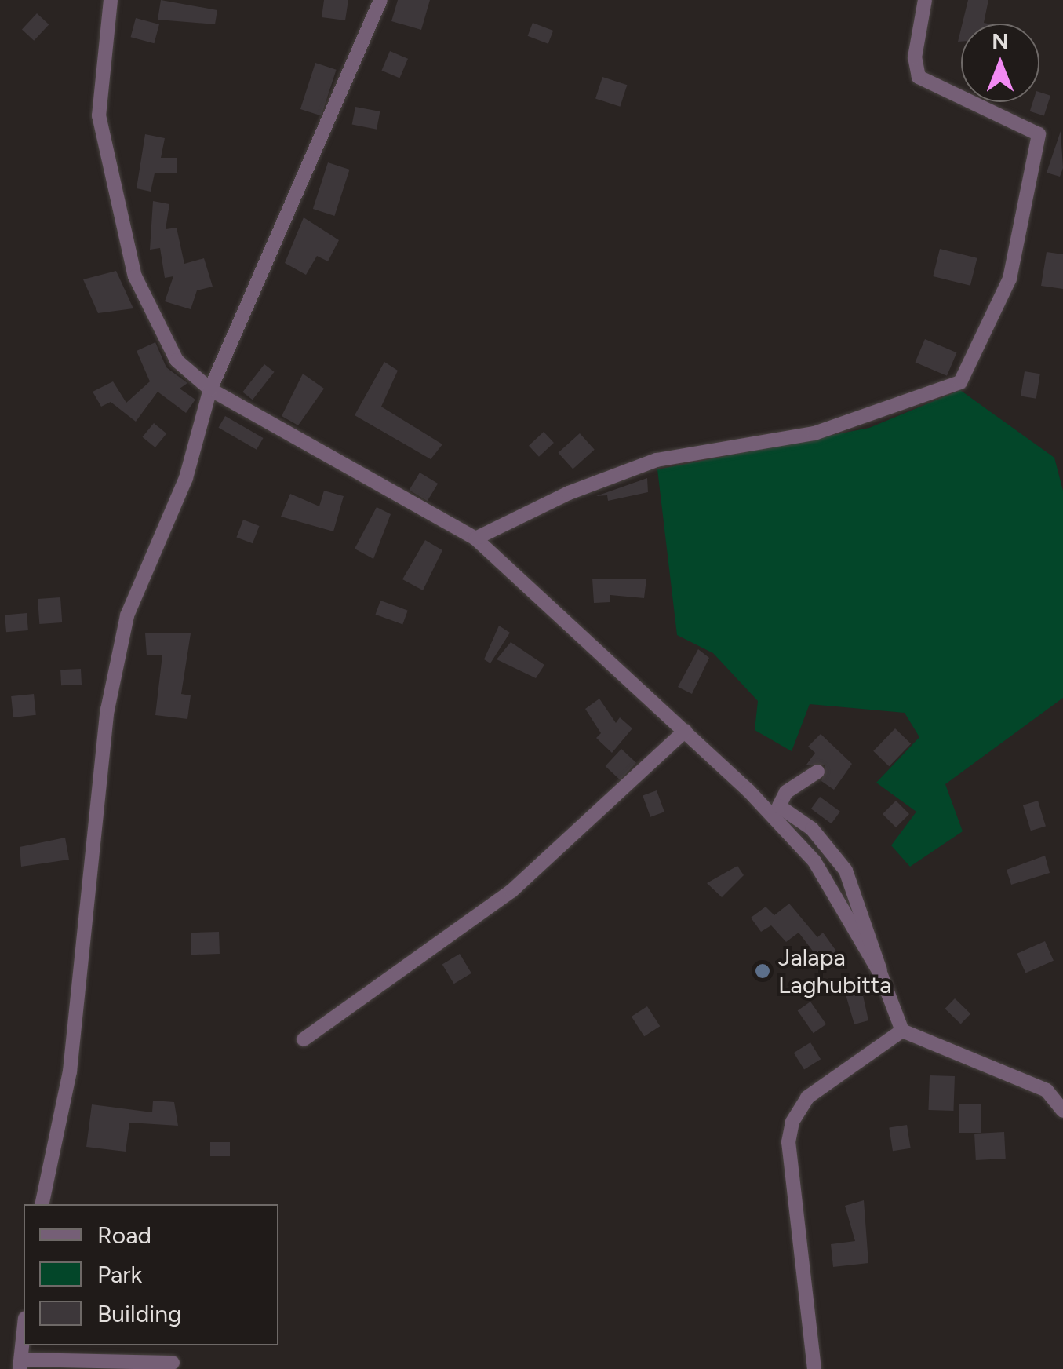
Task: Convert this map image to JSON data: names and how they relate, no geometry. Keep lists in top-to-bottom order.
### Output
{
  "places": ["Jalapa Laghubitta"],
  "legend": ["Road", "Park", "Building"],
  "north": "top"
}
